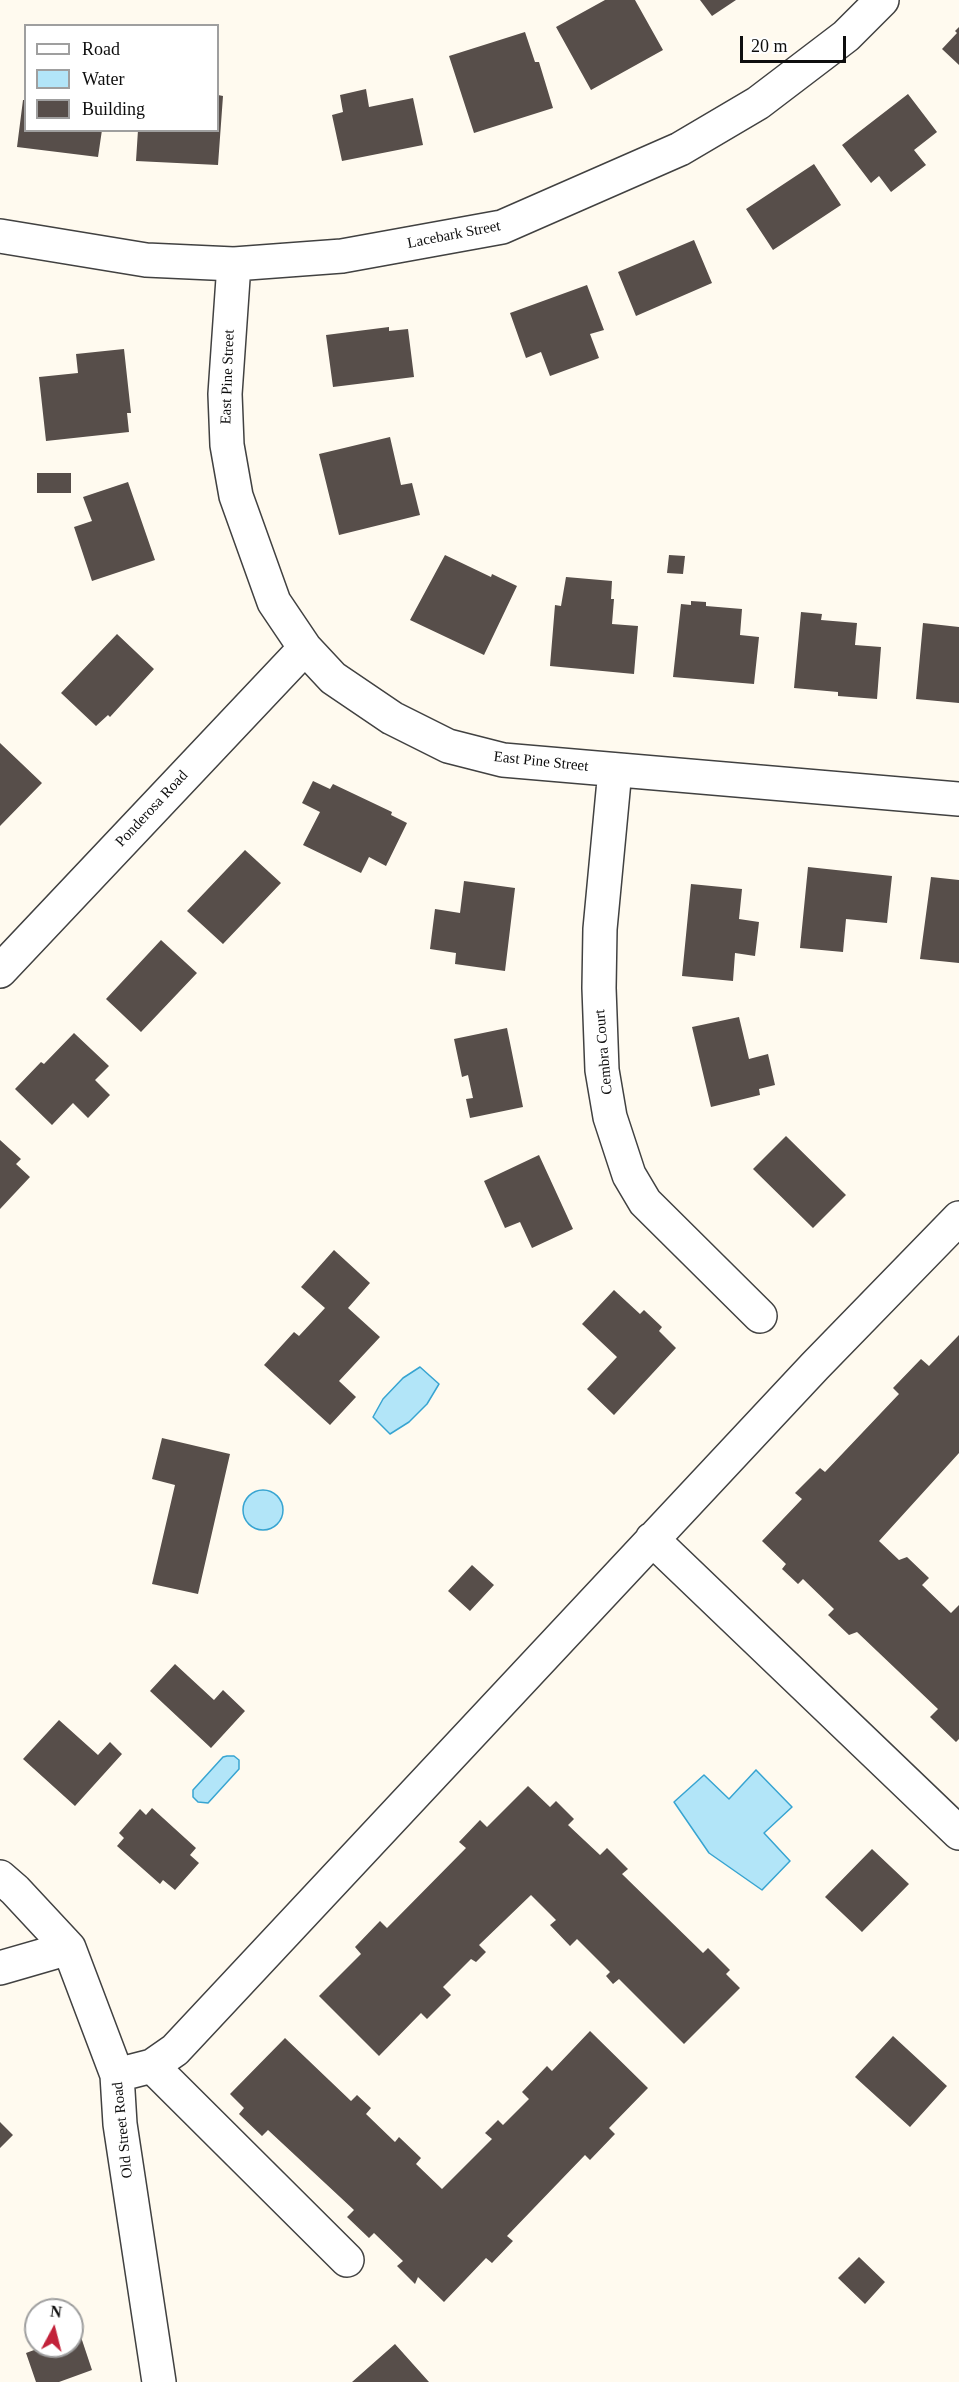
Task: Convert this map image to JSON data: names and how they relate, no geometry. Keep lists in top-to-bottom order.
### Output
{
  "streets": {
    "street": [
      "Lacebark Street",
      "East Pine Street",
      "Ponderosa Road",
      "Cembra Court",
      "Old Street Road"
    ]
  },
  "crossings": [
    ["Lacebark Street", "East Pine Street"],
    ["East Pine Street", "Ponderosa Road"],
    ["East Pine Street", "Cembra Court"]
  ],
  "legend": ["Road", "Water", "Building"],
  "scale_bar": "20 m",
  "north": "top"
}
